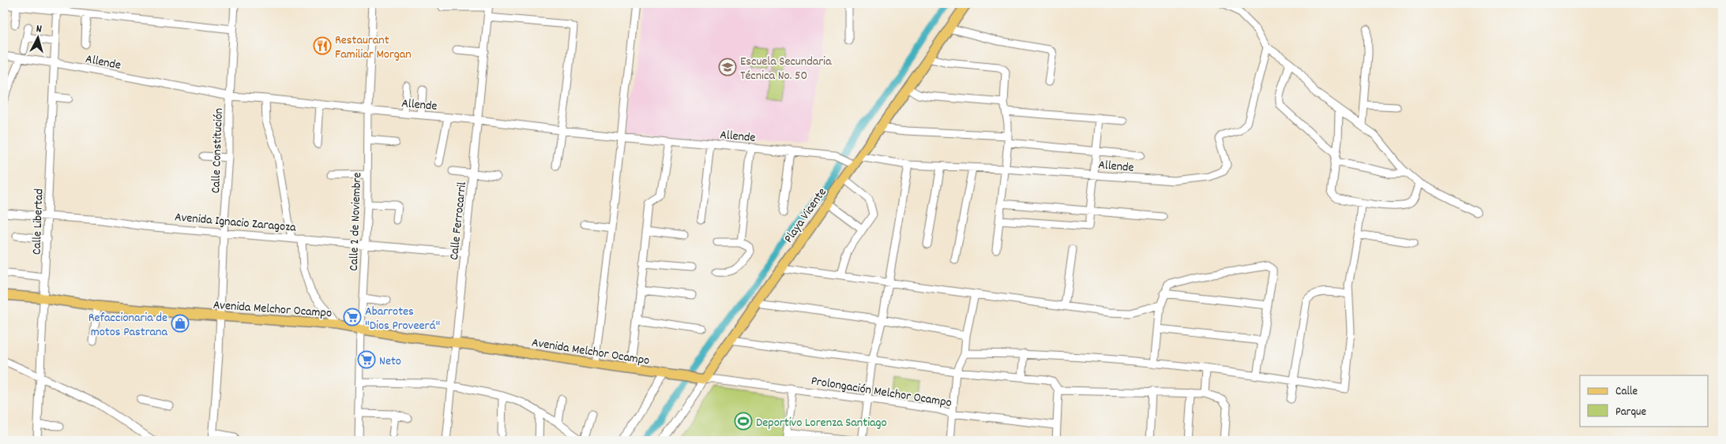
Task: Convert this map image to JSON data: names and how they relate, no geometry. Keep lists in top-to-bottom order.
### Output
{
  "streets": {
    "main road": ["Playa Vicente", "Avenida Melchor Ocampo"],
    "street": [
      "Allende",
      "Calle Constitución",
      "Avenida Ignacio Zaragoza",
      "Calle Ferrocarril",
      "Calle Libertad",
      "Calle 2 de Noviembre",
      "Prolongación Melchor Ocampo"
    ]
  },
  "crossings": [
    ["Allende", "Calle Constitución"],
    ["Allende", "Playa Vicente"],
    ["Allende", "Calle Ferrocarril"],
    ["Allende", "Calle Libertad"],
    ["Allende", "Calle 2 de Noviembre"],
    ["Calle Constitución", "Avenida Ignacio Zaragoza"],
    ["Calle Constitución", "Avenida Melchor Ocampo"],
    ["Playa Vicente", "Avenida Melchor Ocampo"],
    ["Playa Vicente", "Prolongación Melchor Ocampo"],
    ["Avenida Ignacio Zaragoza", "Calle Ferrocarril"],
    ["Avenida Ignacio Zaragoza", "Calle Libertad"],
    ["Avenida Ignacio Zaragoza", "Calle 2 de Noviembre"],
    ["Calle Ferrocarril", "Avenida Melchor Ocampo"],
    ["Calle Libertad", "Avenida Melchor Ocampo"],
    ["Calle 2 de Noviembre", "Avenida Melchor Ocampo"],
    ["Avenida Melchor Ocampo", "Prolongación Melchor Ocampo"]
  ],
  "places": {
    "restaurant": ["Restaurant Familiar Morgan"],
    "school or university": ["Escuela Secundaria Técnica No. 50"],
    "supermarket": ["Abarrotes \"Dios Proveerá\"", "Neto"],
    "shop": ["Refaccionaria de motos Pastrana"],
    "sports": ["Deportivo Lorenza Santiago"]
  },
  "legend": ["Calle", "Parque"],
  "north": "top"
}
